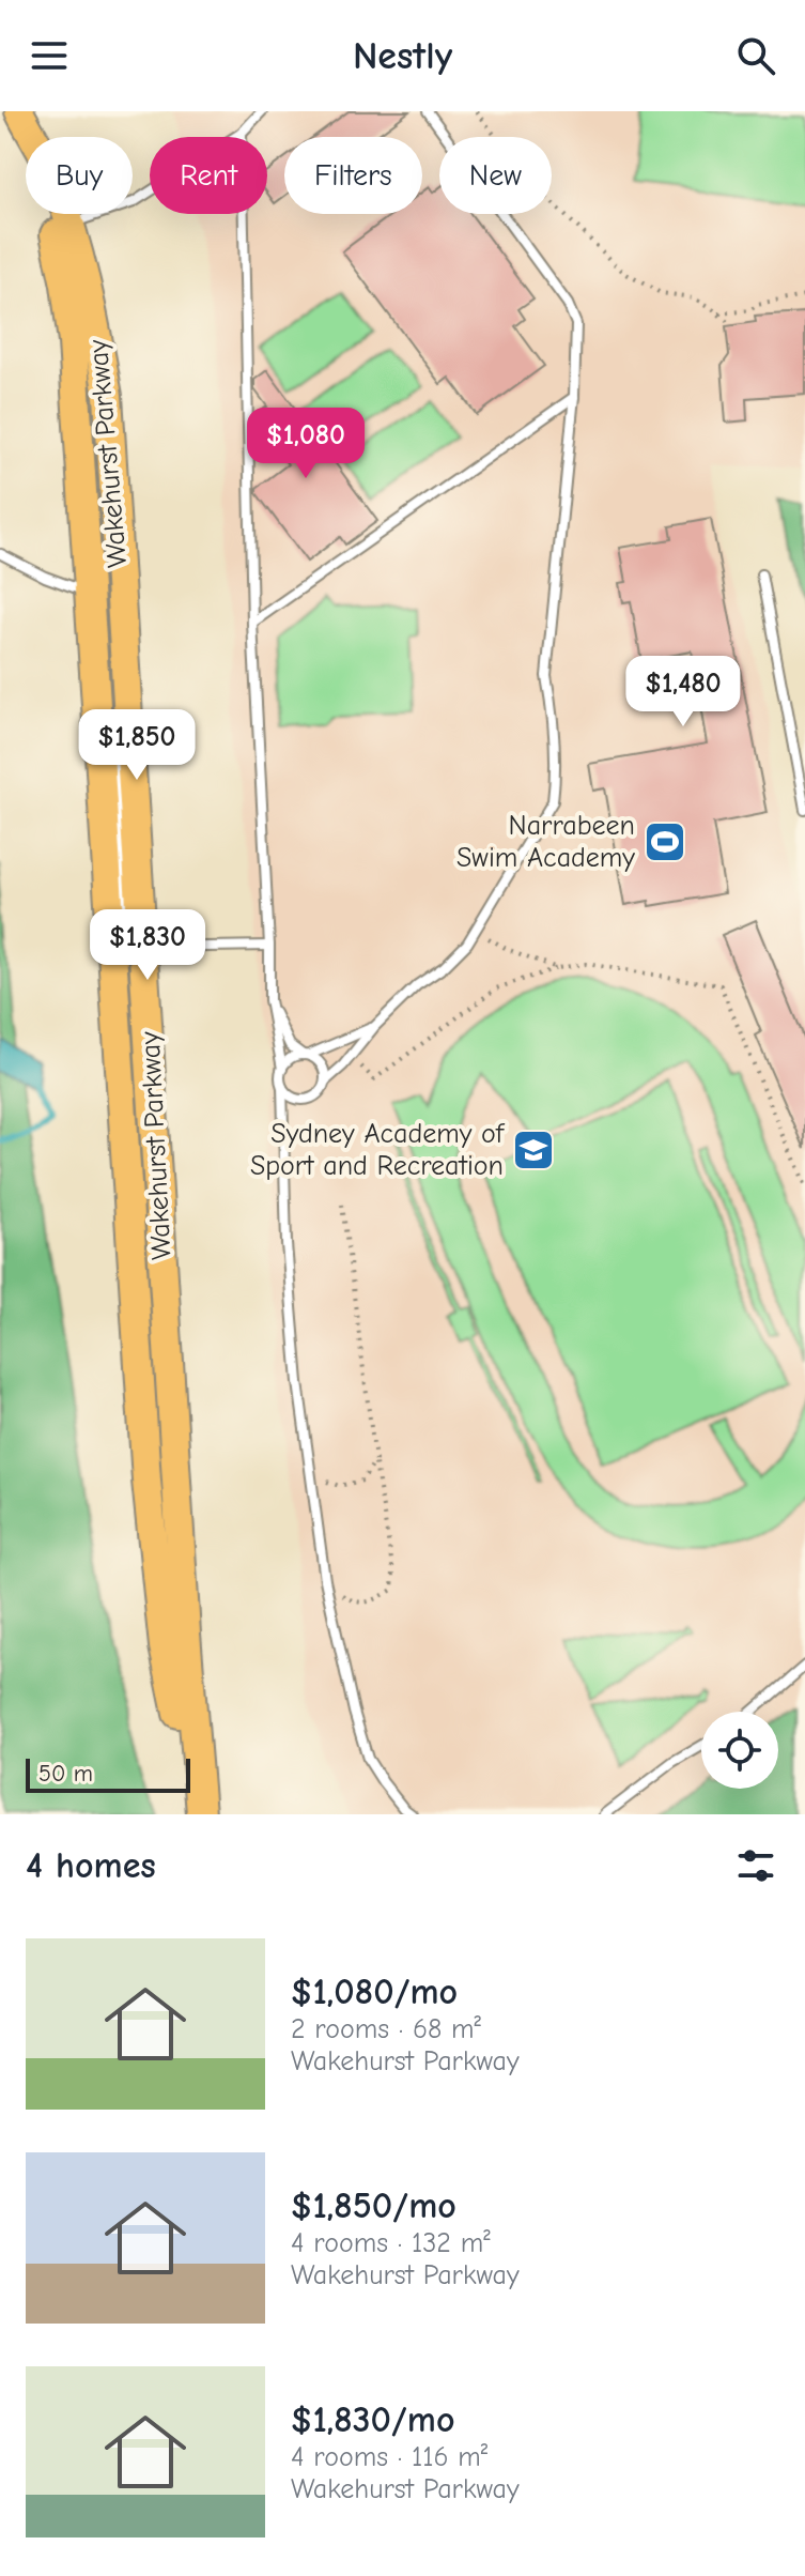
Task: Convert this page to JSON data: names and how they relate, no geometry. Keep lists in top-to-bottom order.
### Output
{
  "streets": {
    "main road": ["Wakehurst Parkway"]
  },
  "places": {
    "sports": ["Narrabeen Swim Academy"],
    "school or university": ["Sydney Academy of Sport and Recreation"]
  },
  "scale_bar": "50 m",
  "page": {
    "header": "Nestly",
    "chip": [
      "Buy",
      "Rent",
      "Filters",
      "New"
    ],
    "price": [
      "$1,080",
      "$1,480",
      "$1,850",
      "$1,830"
    ],
    "scale": "50 m",
    "heading": "4 homes",
    "list": [
      {
        "name": "$1,080/mo",
        "note": "2 rooms · 68 m² · Wakehurst Parkway"
      },
      {
        "name": "$1,850/mo",
        "note": "4 rooms · 132 m² · Wakehurst Parkway"
      },
      {
        "name": "$1,830/mo",
        "note": "4 rooms · 116 m² · Wakehurst Parkway"
      }
    ]
  }
}
